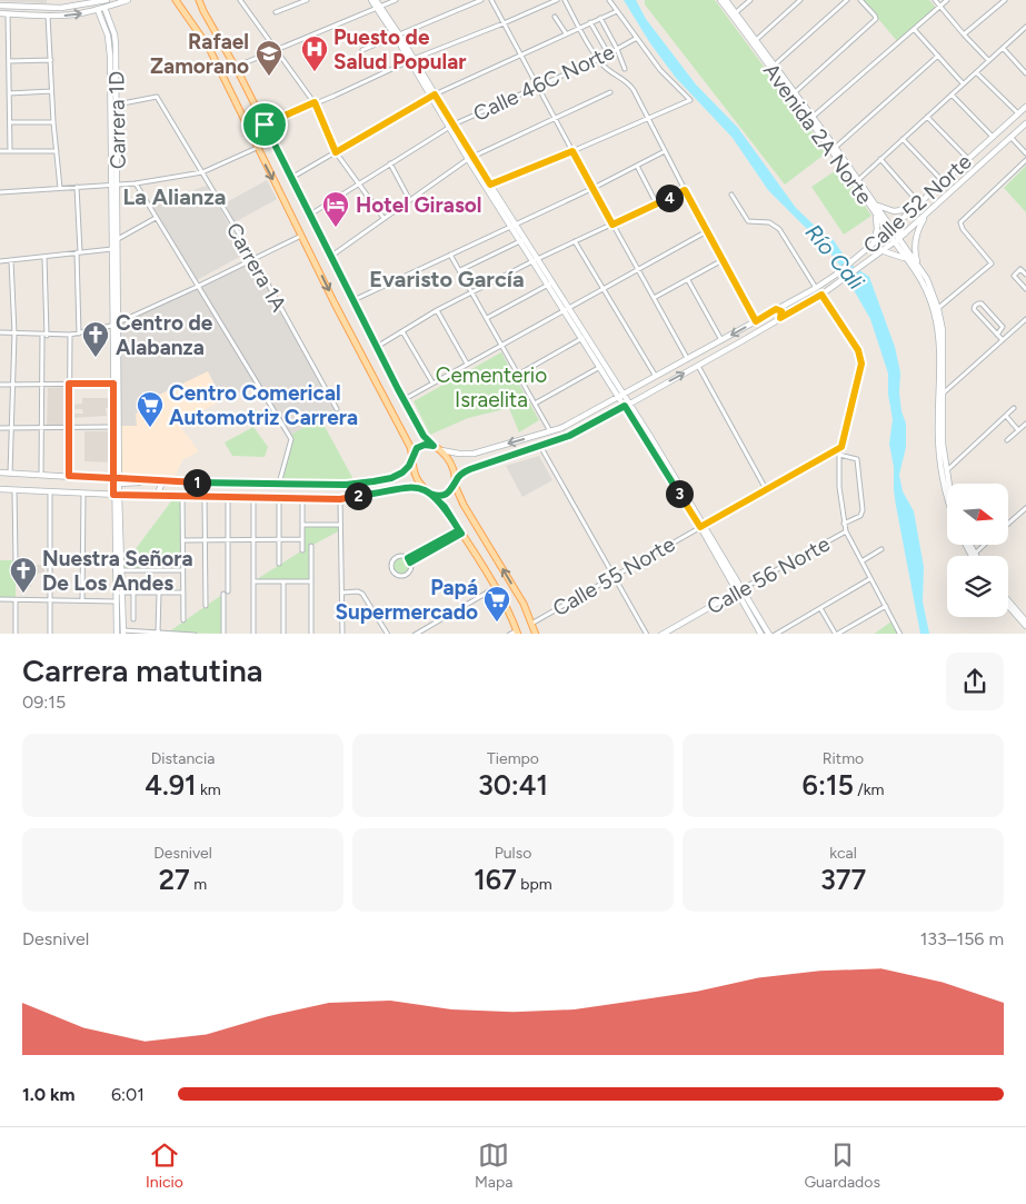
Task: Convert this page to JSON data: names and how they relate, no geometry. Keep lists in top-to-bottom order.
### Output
{
  "streets": {
    "main road": [
      "Carrera 1D",
      "Avenida 2A Norte",
      "Calle 52 Norte",
      "Calle 56 Norte"
    ],
    "street": ["Calle 46C Norte", "Carrera 1A", "Calle 55 Norte"]
  },
  "crossings": [
    ["Carrera 1D", "Carrera 1A"],
    ["Avenida 2A Norte", "Calle 52 Norte"]
  ],
  "districts": ["La Alianza", "Evaristo García"],
  "water": ["Río Cali"],
  "parks": ["Cementerio Israelita"],
  "places": {
    "hospital": ["Puesto de Salud Popular"],
    "school or university": ["Rafael Zamorano"],
    "hotel": ["Hotel Girasol"],
    "church": ["Centro de Alabanza", "Nuestra Señora De Los Andes"],
    "supermarket": ["Centro Comerical Automotriz Carrera", "Papá Supermercado"]
  },
  "north": "right",
  "page": {
    "pins": [
      "4",
      "1",
      "3",
      "2"
    ],
    "heading": ["Carrera matutina", "09:15"],
    "stats": [
      ["Distancia", "4.91 km"],
      ["Tiempo", "30:41"],
      ["Ritmo", "6:15 /km"],
      ["Desnivel", "27 m"],
      ["Pulso", "167 bpm"],
      ["kcal", "377"]
    ],
    "chart": ["Desnivel", "133–156 m"],
    "list": [
      {
        "name": "1.0 km",
        "note": "6:01"
      }
    ],
    "tabs": ["Inicio", "Mapa", "Guardados"]
  }
}
